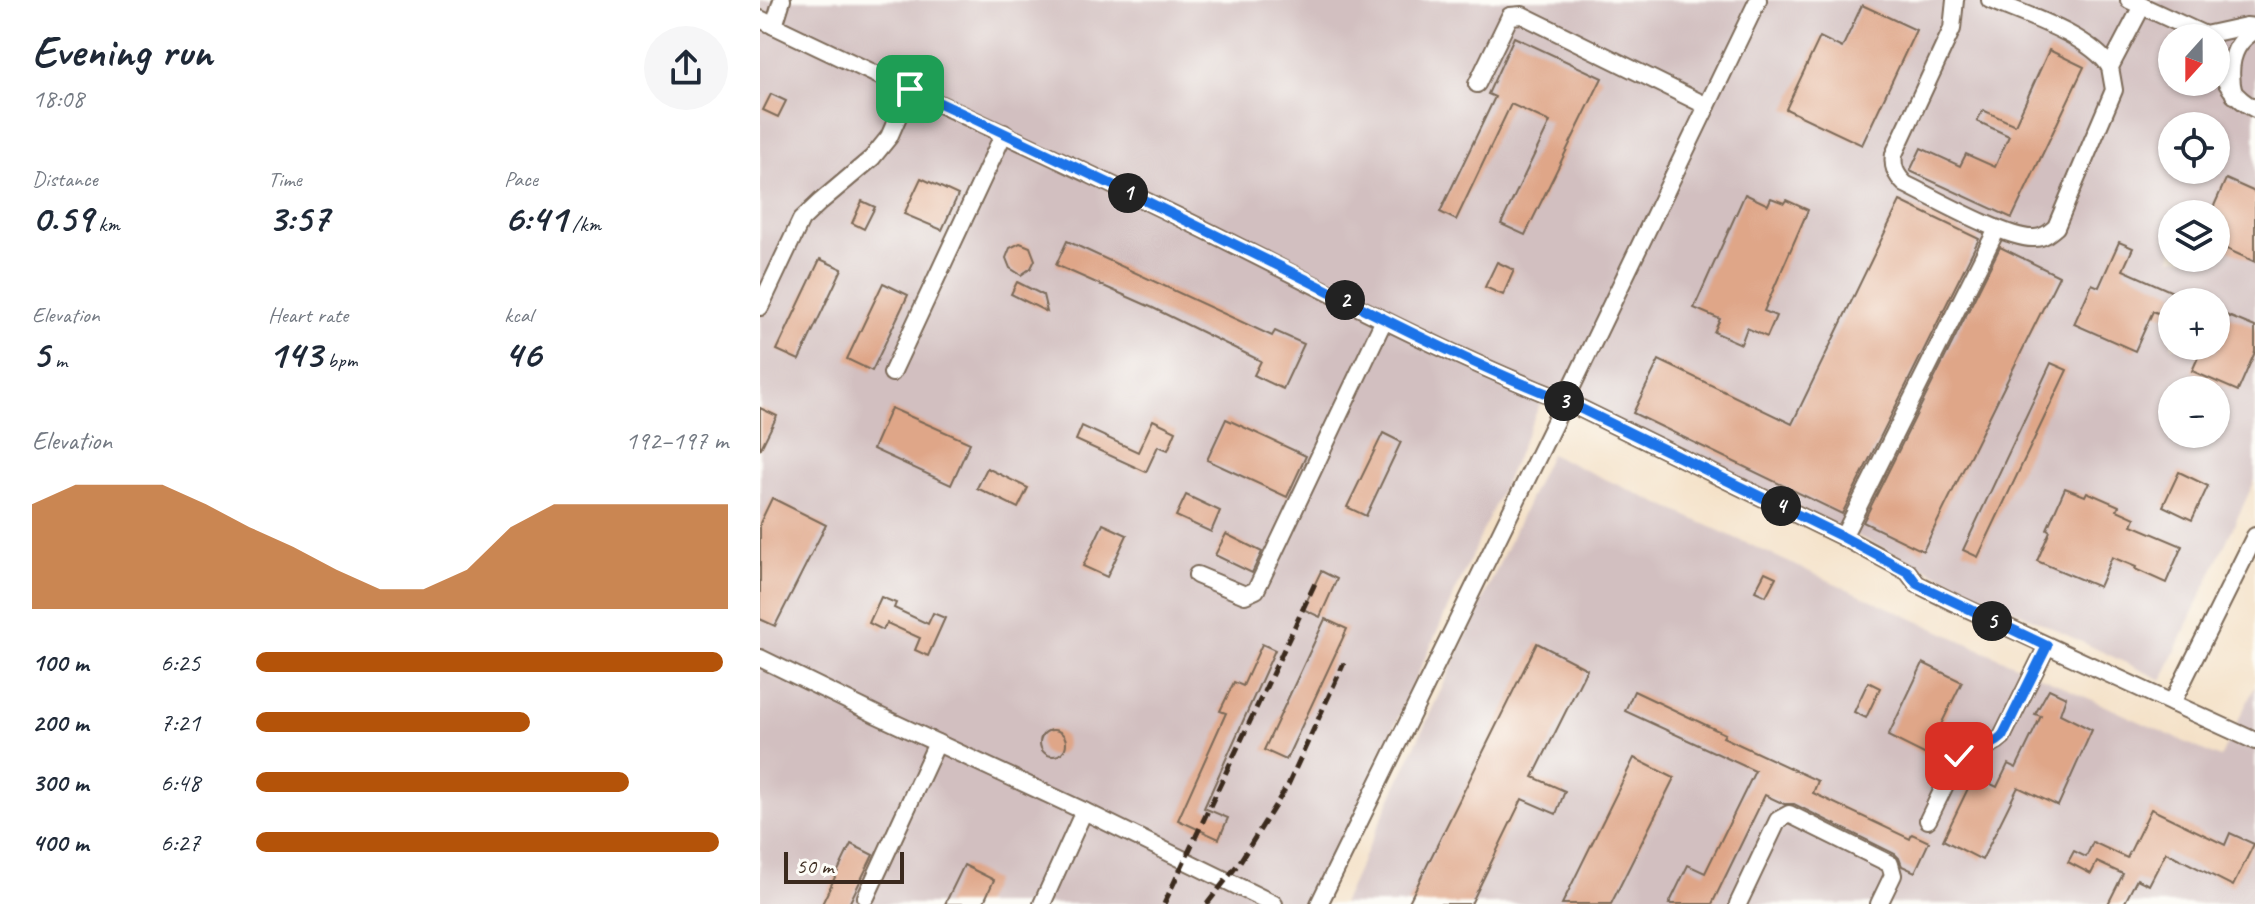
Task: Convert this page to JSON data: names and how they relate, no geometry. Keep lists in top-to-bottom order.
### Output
{
  "scale_bar": "50 m",
  "north": "bottom",
  "page": {
    "heading": ["Evening run", "18:08"],
    "map_buttons": ["+", "−"],
    "stats": [
      ["Distance", "0.59 km"],
      ["Time", "3:57"],
      ["Pace", "6:41 /km"],
      ["Elevation", "5 m"],
      ["Heart rate", "143 bpm"],
      ["kcal", "46"]
    ],
    "pins": [
      "1",
      "2",
      "3",
      "4",
      "5"
    ],
    "chart": ["Elevation", "192–197 m"],
    "list": [
      {
        "name": "100 m",
        "note": "6:25"
      },
      {
        "name": "200 m",
        "note": "7:21"
      },
      {
        "name": "300 m",
        "note": "6:48"
      },
      {
        "name": "400 m",
        "note": "6:27"
      }
    ],
    "scale": "50 m"
  }
}
